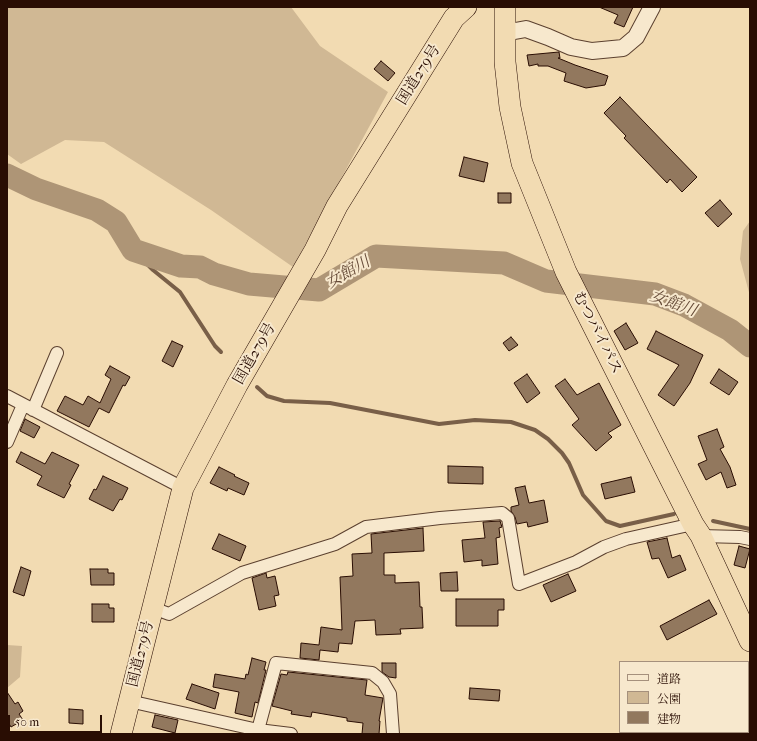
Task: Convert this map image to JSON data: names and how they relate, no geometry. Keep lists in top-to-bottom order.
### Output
{
  "streets": {
    "highway": ["国道279号", "むつバイパス"]
  },
  "water": ["女館川"],
  "legend": ["道路", "公園", "建物"],
  "scale_bar": "50 m"
}
